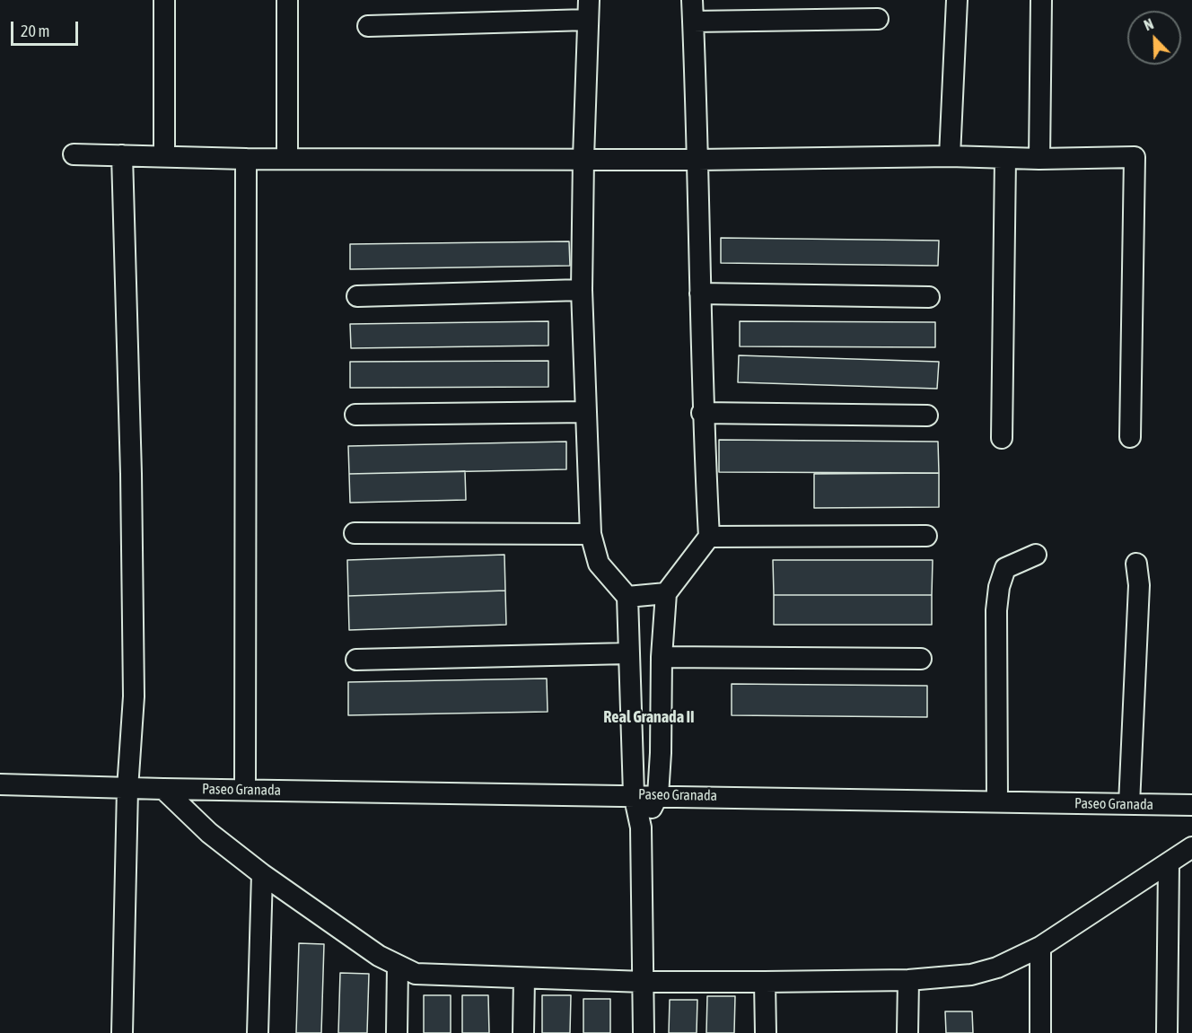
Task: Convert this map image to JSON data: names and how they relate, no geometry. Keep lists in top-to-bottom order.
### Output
{
  "streets": {
    "street": ["Paseo Granada"]
  },
  "districts": ["Real Granada II"],
  "scale_bar": "20 m",
  "north": "top left"
}
